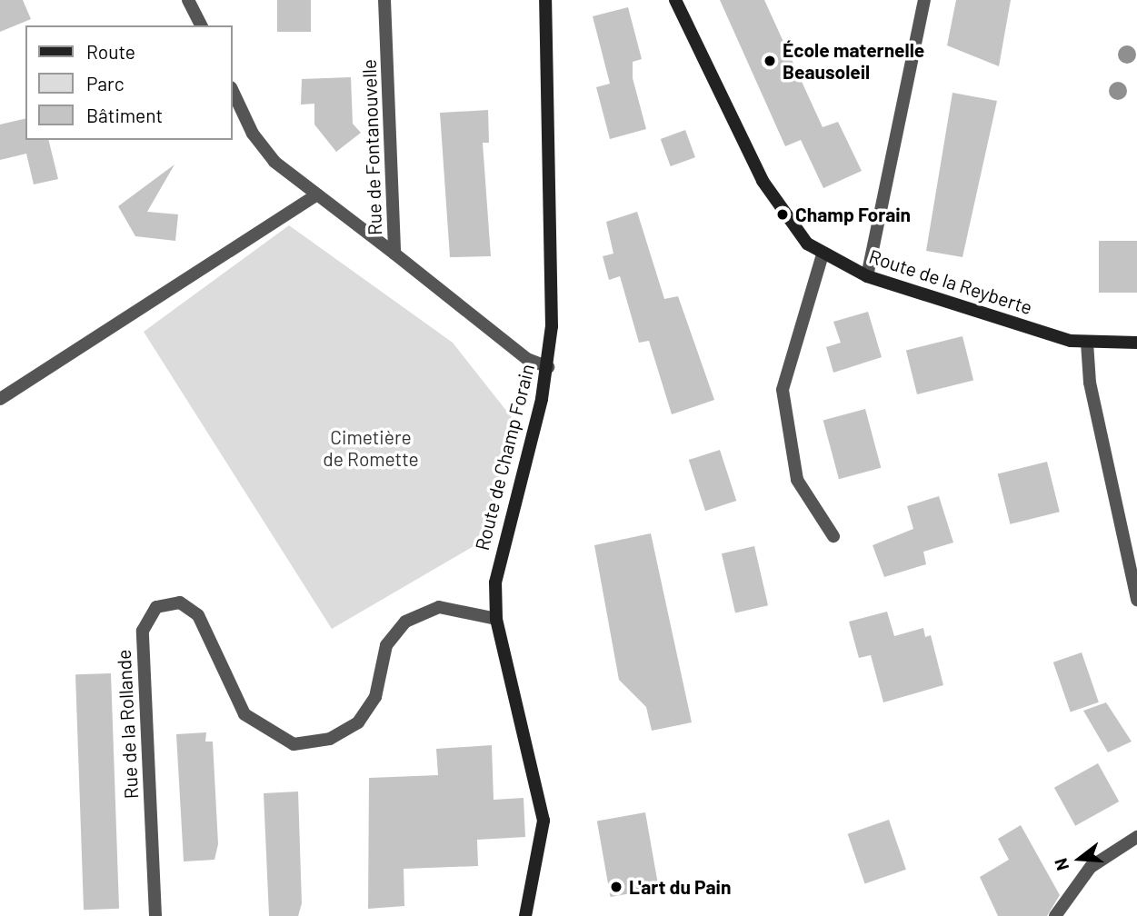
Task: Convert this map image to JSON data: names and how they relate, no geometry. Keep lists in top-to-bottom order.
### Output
{
  "streets": {
    "main road": ["Route de la Reyberte", "Route de Champ Forain"],
    "street": ["Rue de Fontanouvelle", "Rue de la Rollande"]
  },
  "crossings": [
    ["Rue de Fontanouvelle", "Route de Champ Forain"],
    ["Route de Champ Forain", "Rue de la Rollande"]
  ],
  "parks": ["Cimetière de Romette"],
  "places": ["École maternelle Beausoleil", "Champ Forain", "L'art du Pain"],
  "legend": ["Route", "Parc", "Bâtiment"],
  "north": "left"
}
